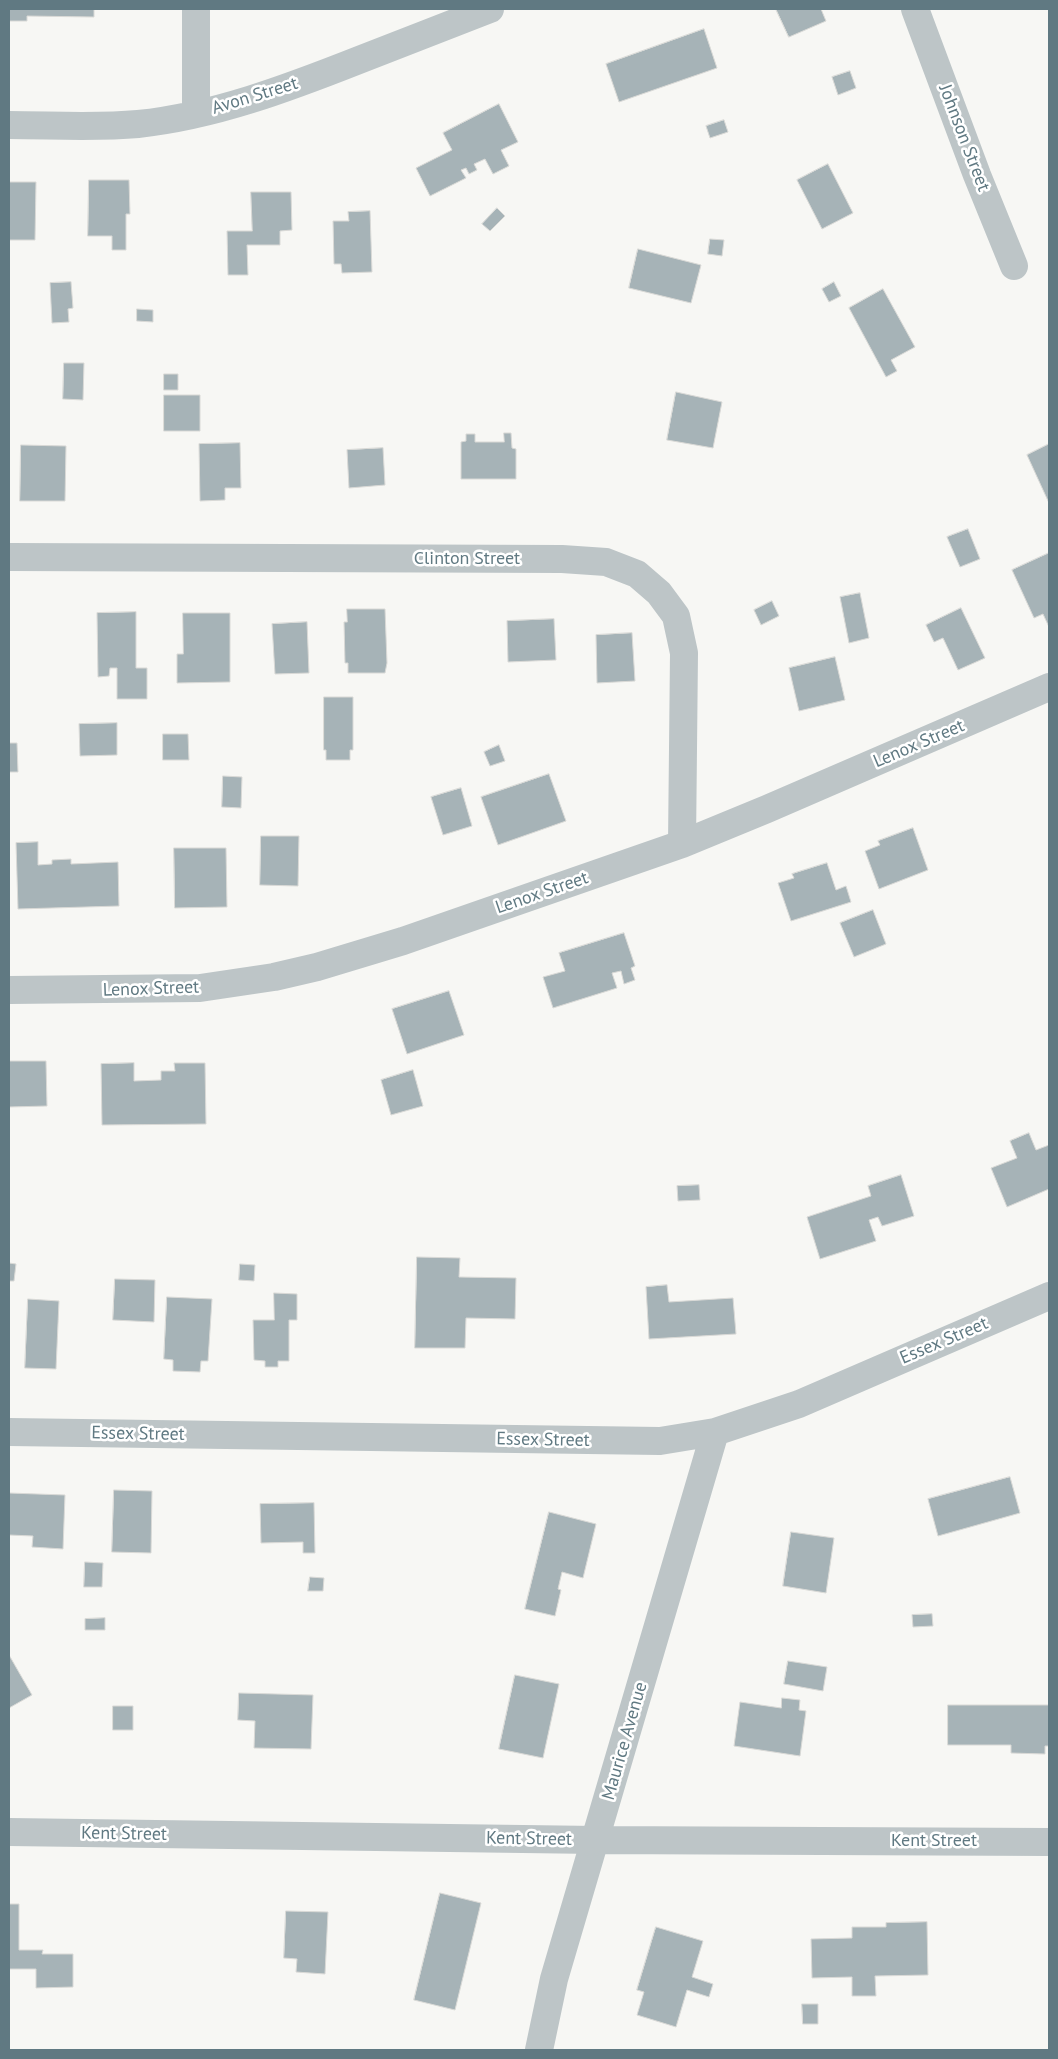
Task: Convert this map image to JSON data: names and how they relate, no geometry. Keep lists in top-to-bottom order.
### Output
{
  "streets": {
    "street": [
      "Avon Street",
      "Johnson Street",
      "Clinton Street",
      "Lenox Street",
      "Essex Street",
      "Maurice Avenue",
      "Kent Street"
    ]
  },
  "crossings": [
    ["Clinton Street", "Lenox Street"],
    ["Essex Street", "Maurice Avenue"],
    ["Maurice Avenue", "Kent Street"]
  ]
}
